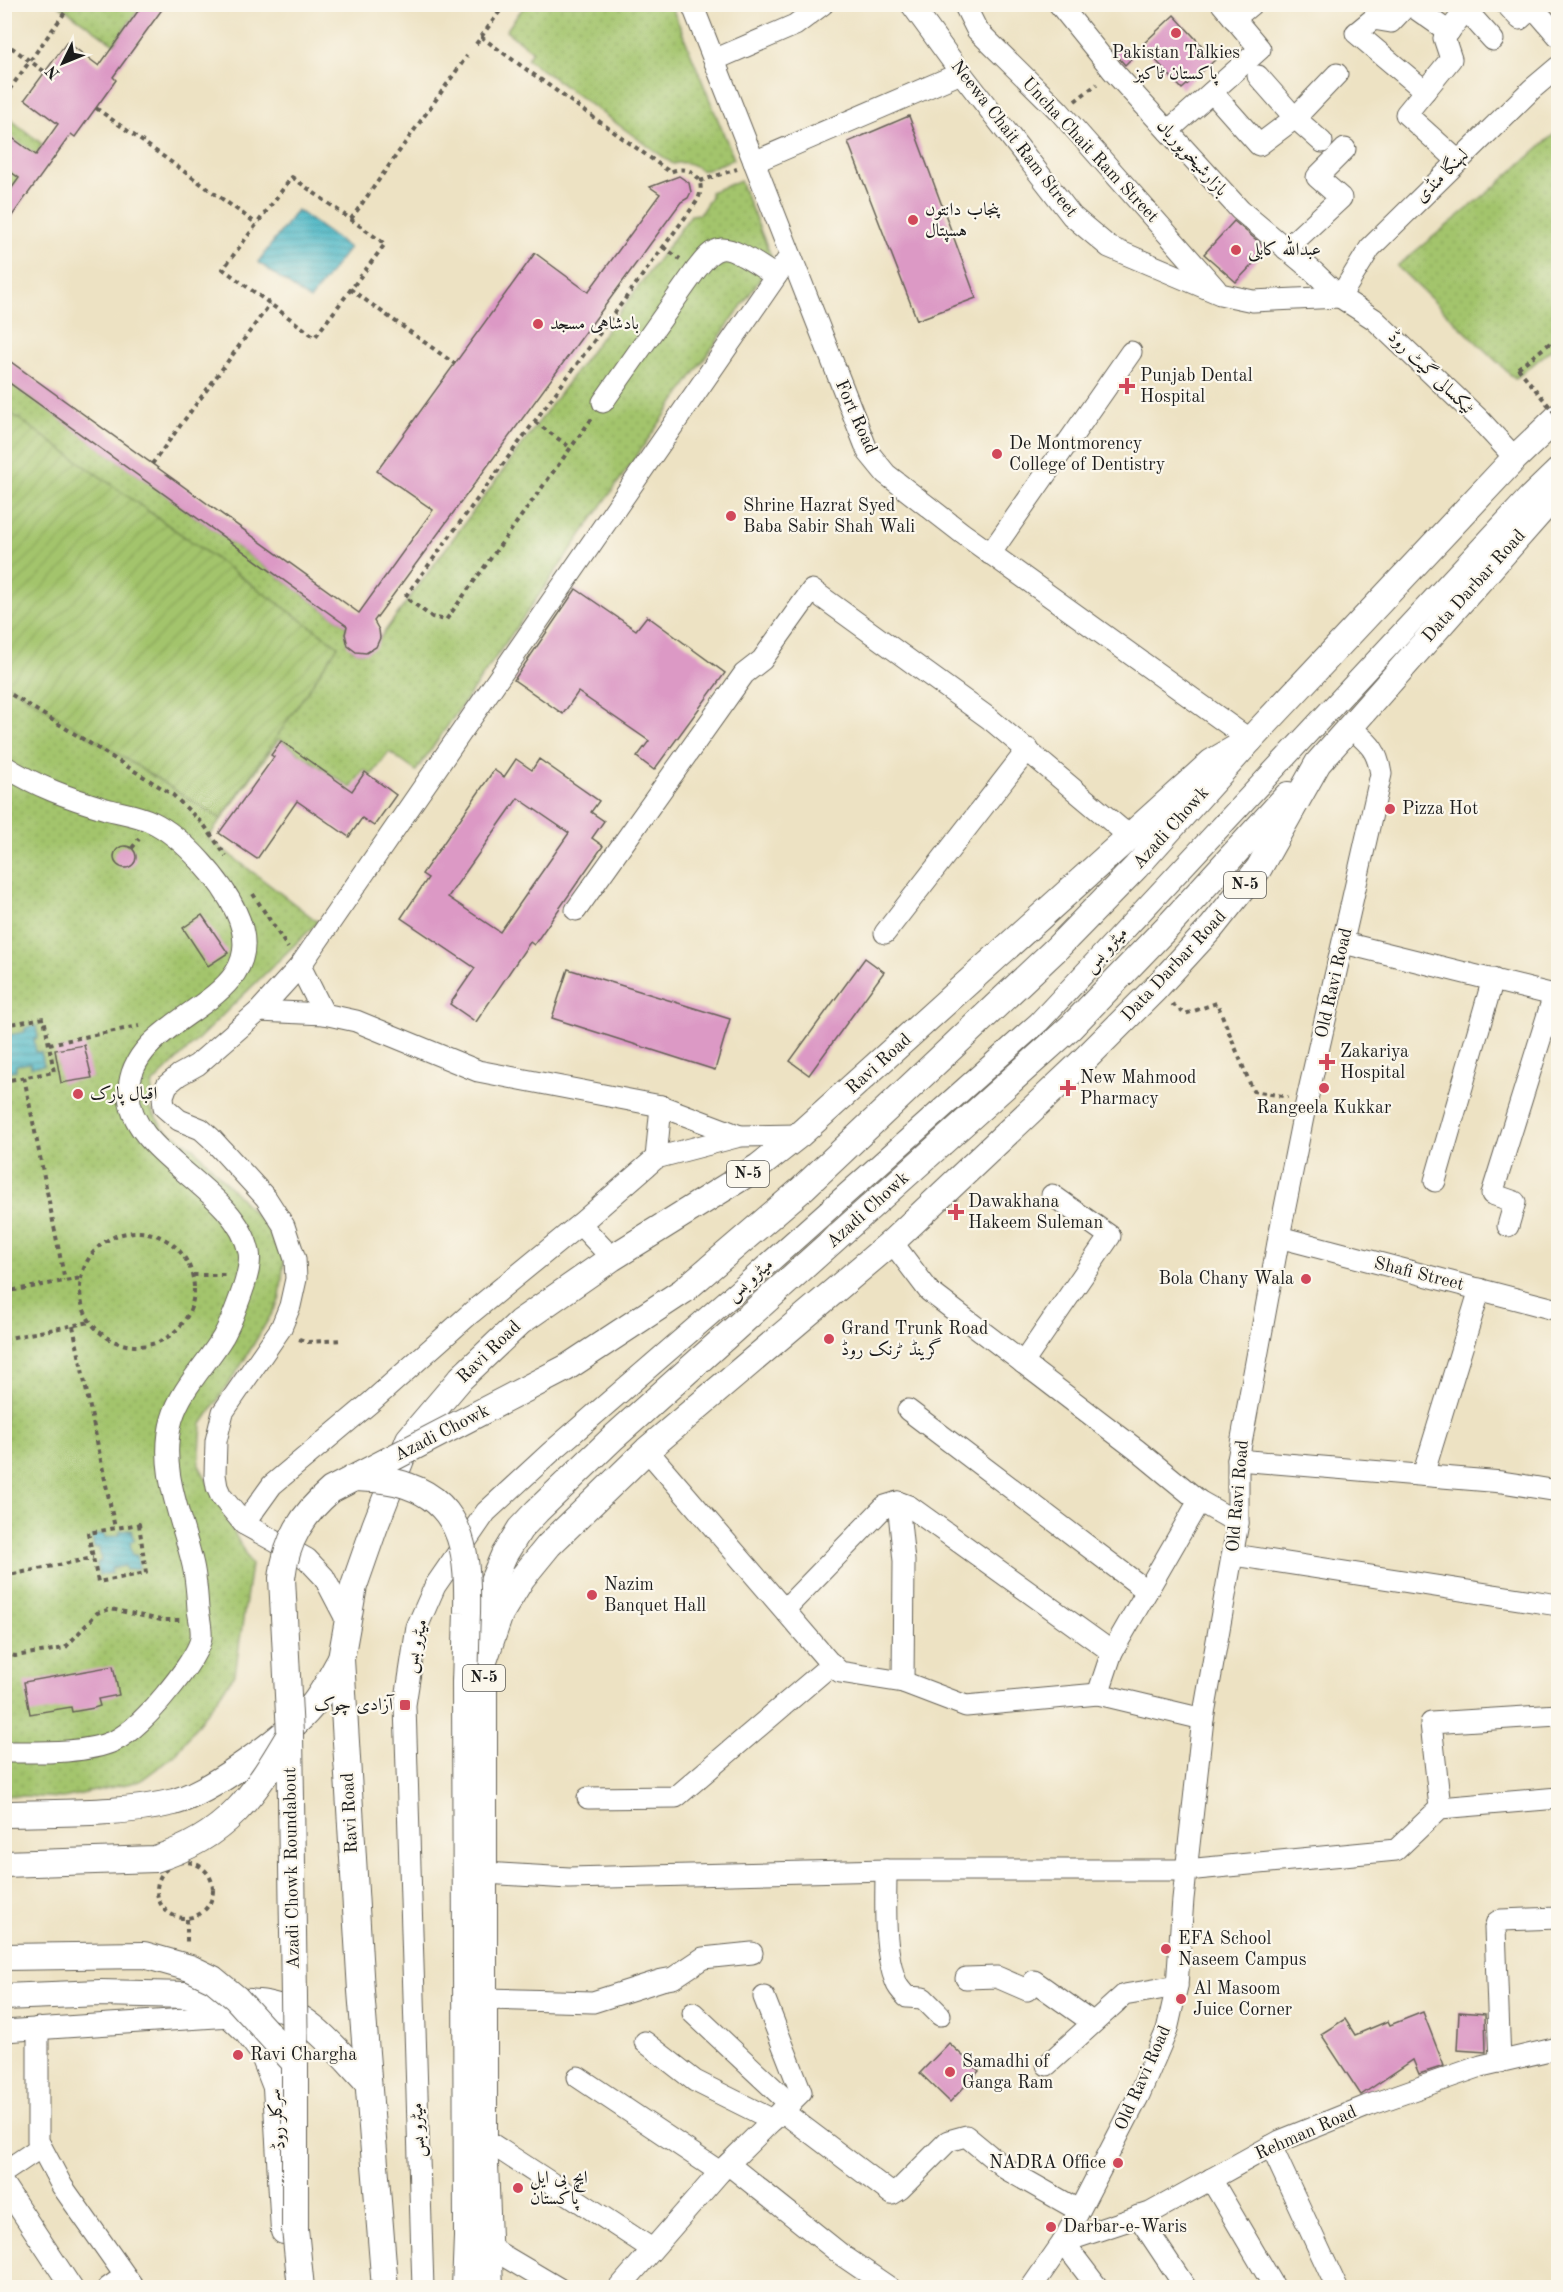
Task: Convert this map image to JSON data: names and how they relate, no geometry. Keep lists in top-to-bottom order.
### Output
{
  "streets": {
    "main road": [
      "Data Darbar Road",
      "Azadi Chowk",
      "N-5",
      "Ravi Road",
      "Azadi Chowk Roundabout",
      "سرکلر روڈ"
    ],
    "street": [
      "Neewa Chait Ram Street",
      "Uncha Chait Ram Street",
      "بازارشیخوپوریاں",
      "لہنگا منڈی",
      "ٹیکسالی گیٹ روڈ",
      "Fort Road",
      "میٹرو بس",
      "Old Ravi Road",
      "Shafi Street",
      "Rehman Road"
    ]
  },
  "crossings": [
    ["Neewa Chait Ram Street", "Uncha Chait Ram Street"],
    ["Neewa Chait Ram Street", "بازارشیخوپوریاں"],
    ["Neewa Chait Ram Street", "لہنگا منڈی"],
    ["Neewa Chait Ram Street", "ٹیکسالی گیٹ روڈ"],
    ["بازارشیخوپوریاں", "لہنگا منڈی"],
    ["بازارشیخوپوریاں", "ٹیکسالی گیٹ روڈ"],
    ["لہنگا منڈی", "ٹیکسالی گیٹ روڈ"],
    ["ٹیکسالی گیٹ روڈ", "N-5"],
    ["Fort Road", "Azadi Chowk"],
    ["Fort Road", "N-5"],
    ["Fort Road", "Ravi Road"],
    ["Data Darbar Road", "Azadi Chowk"],
    ["Data Darbar Road", "N-5"],
    ["Data Darbar Road", "Old Ravi Road"],
    ["Azadi Chowk", "N-5"],
    ["Azadi Chowk", "Ravi Road"],
    ["Azadi Chowk", "Azadi Chowk Roundabout"],
    ["N-5", "Ravi Road"],
    ["Old Ravi Road", "Shafi Street"],
    ["Old Ravi Road", "Rehman Road"],
    ["Azadi Chowk Roundabout", "سرکلر روڈ"]
  ],
  "places": {
    "other": [
      "Pakistan Talkies پاکستان ٹاکیز",
      "پنجاب دانتوں ہسپتال",
      "عبدﷲ کابلی",
      "بادشاہی مسجد",
      "De Montmorency College of Dentistry",
      "Shrine Hazrat Syed Baba Sabir Shah Wali",
      "Pizza Hot",
      "Rangeela Kukkar",
      "اقبال پارک",
      "Bola Chany Wala",
      "Grand Trunk Road گرینڈ ٹرنک روڈ",
      "Nazim Banquet Hall",
      "EFA School Naseem Campus",
      "Al Masoom Juice Corner",
      "Ravi Chargha",
      "Samadhi of Ganga Ram",
      "NADRA Office",
      "ایچ بی ایل پاکستان",
      "Darbar-e-Waris"
    ],
    "health": [
      "Punjab Dental Hospital",
      "Zakariya Hospital",
      "New Mahmood Pharmacy",
      "Dawakhana Hakeem Suleman"
    ],
    "transit": ["آزادی چوک"]
  },
  "north": "bottom left"
}
